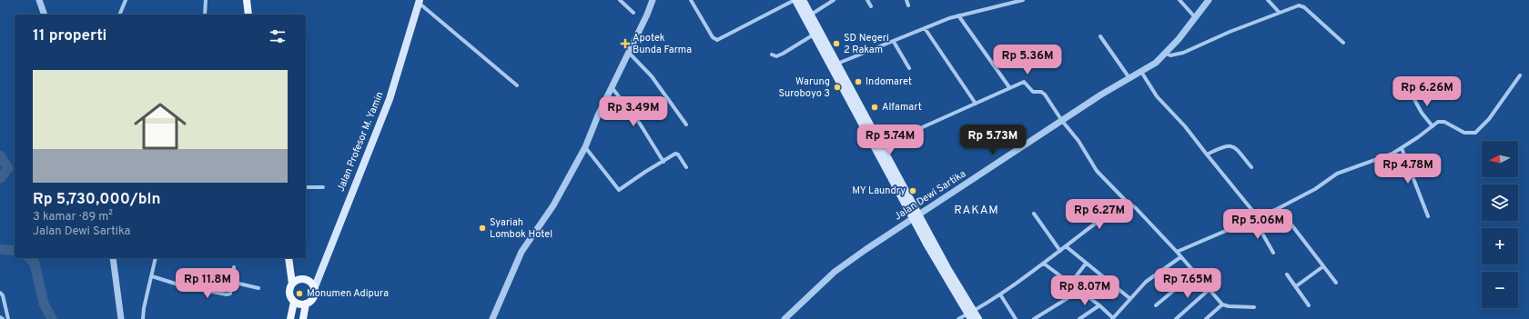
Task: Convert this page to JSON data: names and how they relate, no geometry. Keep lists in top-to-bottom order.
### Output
{
  "streets": {
    "main road": ["Jalan Profesor M. Yamin"],
    "street": ["Jalan Dewi Sartika"]
  },
  "districts": ["RAKAM"],
  "places": {
    "health": ["Apotek Bunda Farma"],
    "other": [
      "SD Negeri 2 Rakam",
      "Indomaret",
      "Warung Suroboyo 3",
      "Alfamart",
      "MY Laundry",
      "Syariah Lombok Hotel",
      "Monumen Adipura"
    ]
  },
  "north": "left",
  "page": {
    "heading": "11 properti",
    "price": [
      "Rp 5.36M",
      "Rp 6.26M",
      "Rp 3.49M",
      "Rp 5.74M",
      "Rp 5.73M",
      "Rp 4.78M",
      "Rp 6.27M",
      "Rp 5.06M",
      "Rp 11.8M",
      "Rp 7.65M",
      "Rp 8.07M"
    ],
    "list": [
      {
        "name": "Rp 5,730,000/bln",
        "note": "3 kamar · 89 m² · Jalan Dewi Sartika"
      }
    ],
    "map_buttons": ["+", "−"]
  }
}
